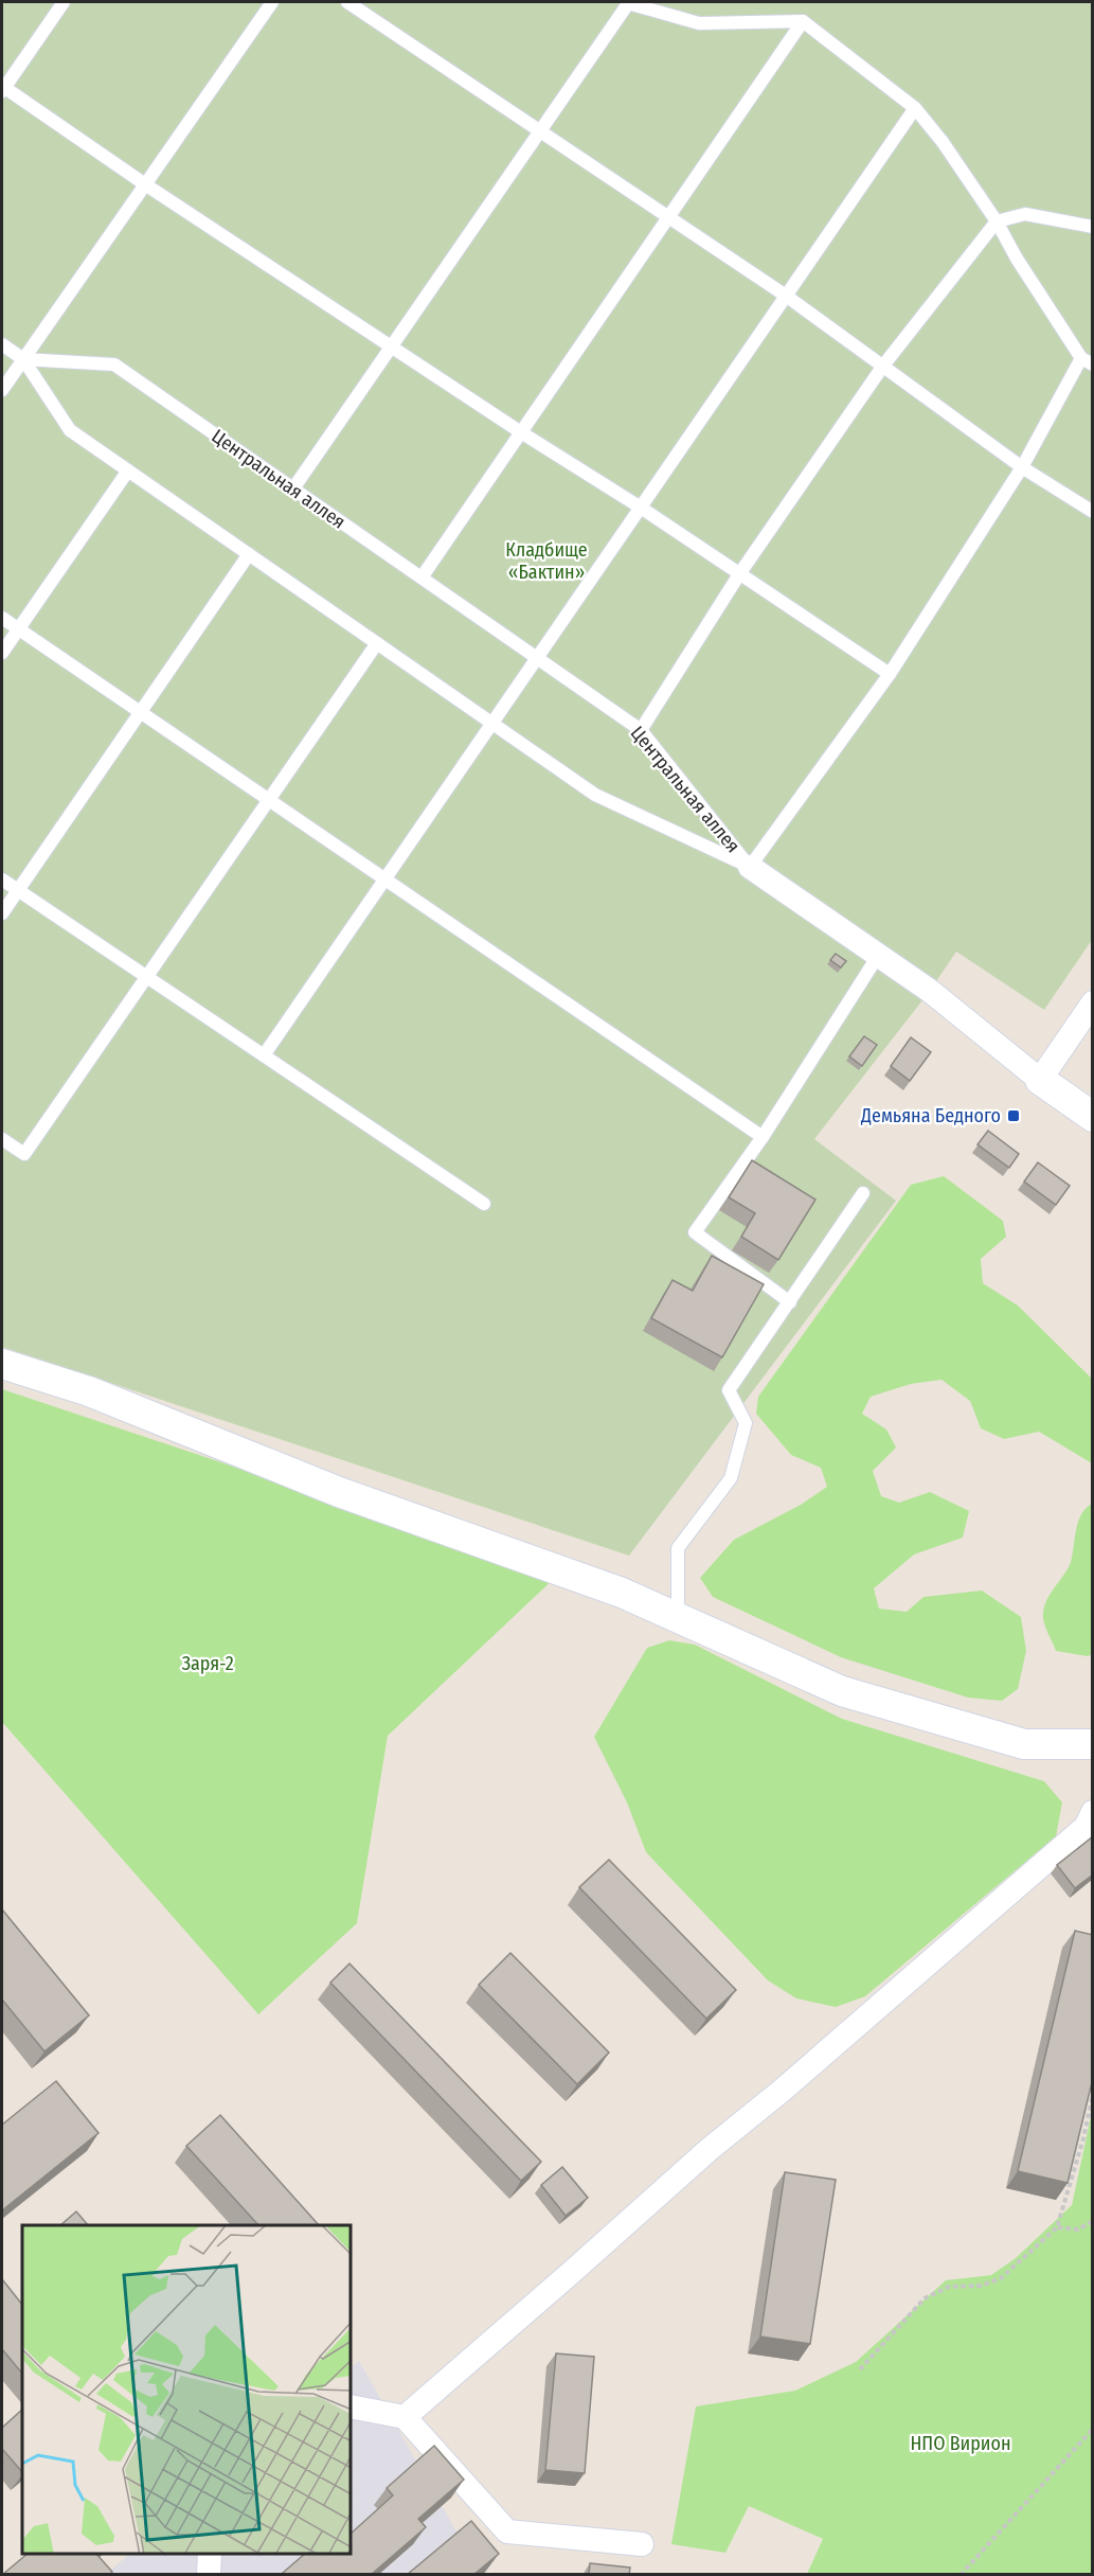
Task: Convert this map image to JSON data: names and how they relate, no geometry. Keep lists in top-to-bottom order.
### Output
{
  "streets": {
    "lane": ["Центральная аллея"]
  },
  "parks": ["Кладбище «Бактин»", "Заря-2", "НПО Вирион"],
  "places": {
    "transit": ["Демьяна Бедного"]
  }
}
